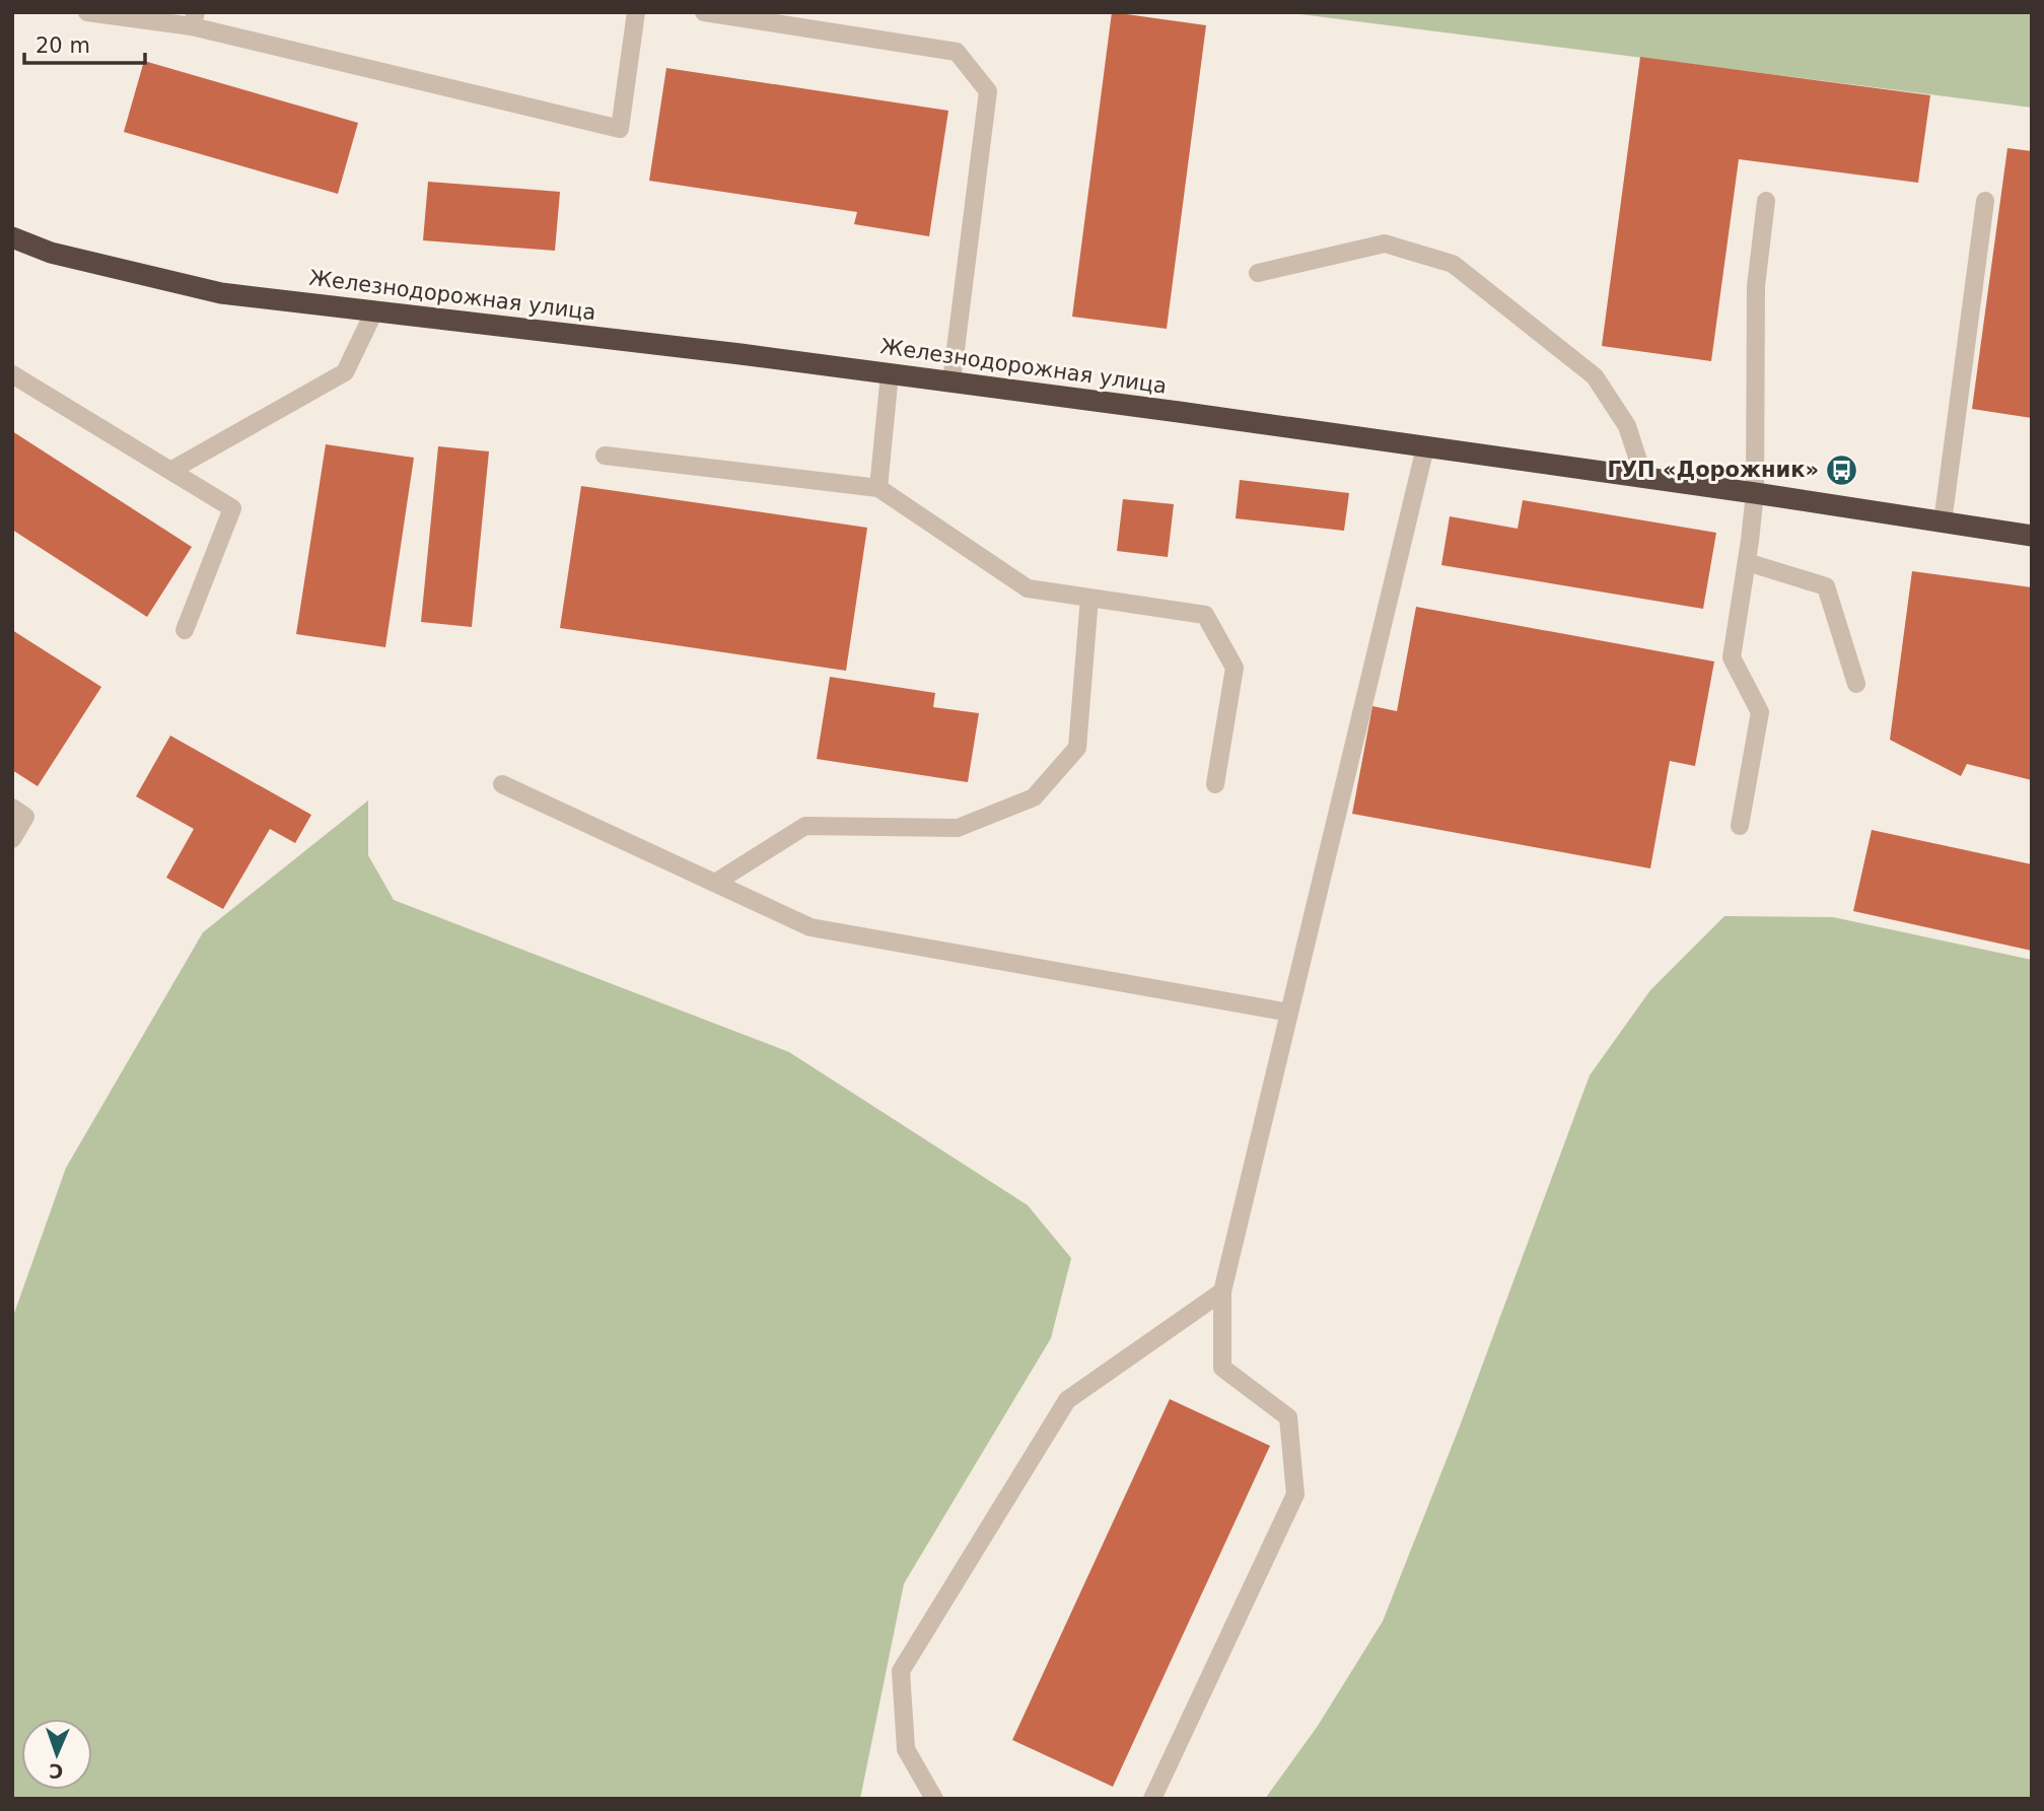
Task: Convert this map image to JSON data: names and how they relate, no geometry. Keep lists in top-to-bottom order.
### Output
{
  "streets": {
    "highway": ["Железнодорожная улица"]
  },
  "places": {
    "bus stop": ["ГУП «Дорожник»"]
  },
  "scale_bar": "20 m",
  "north": "bottom"
}
